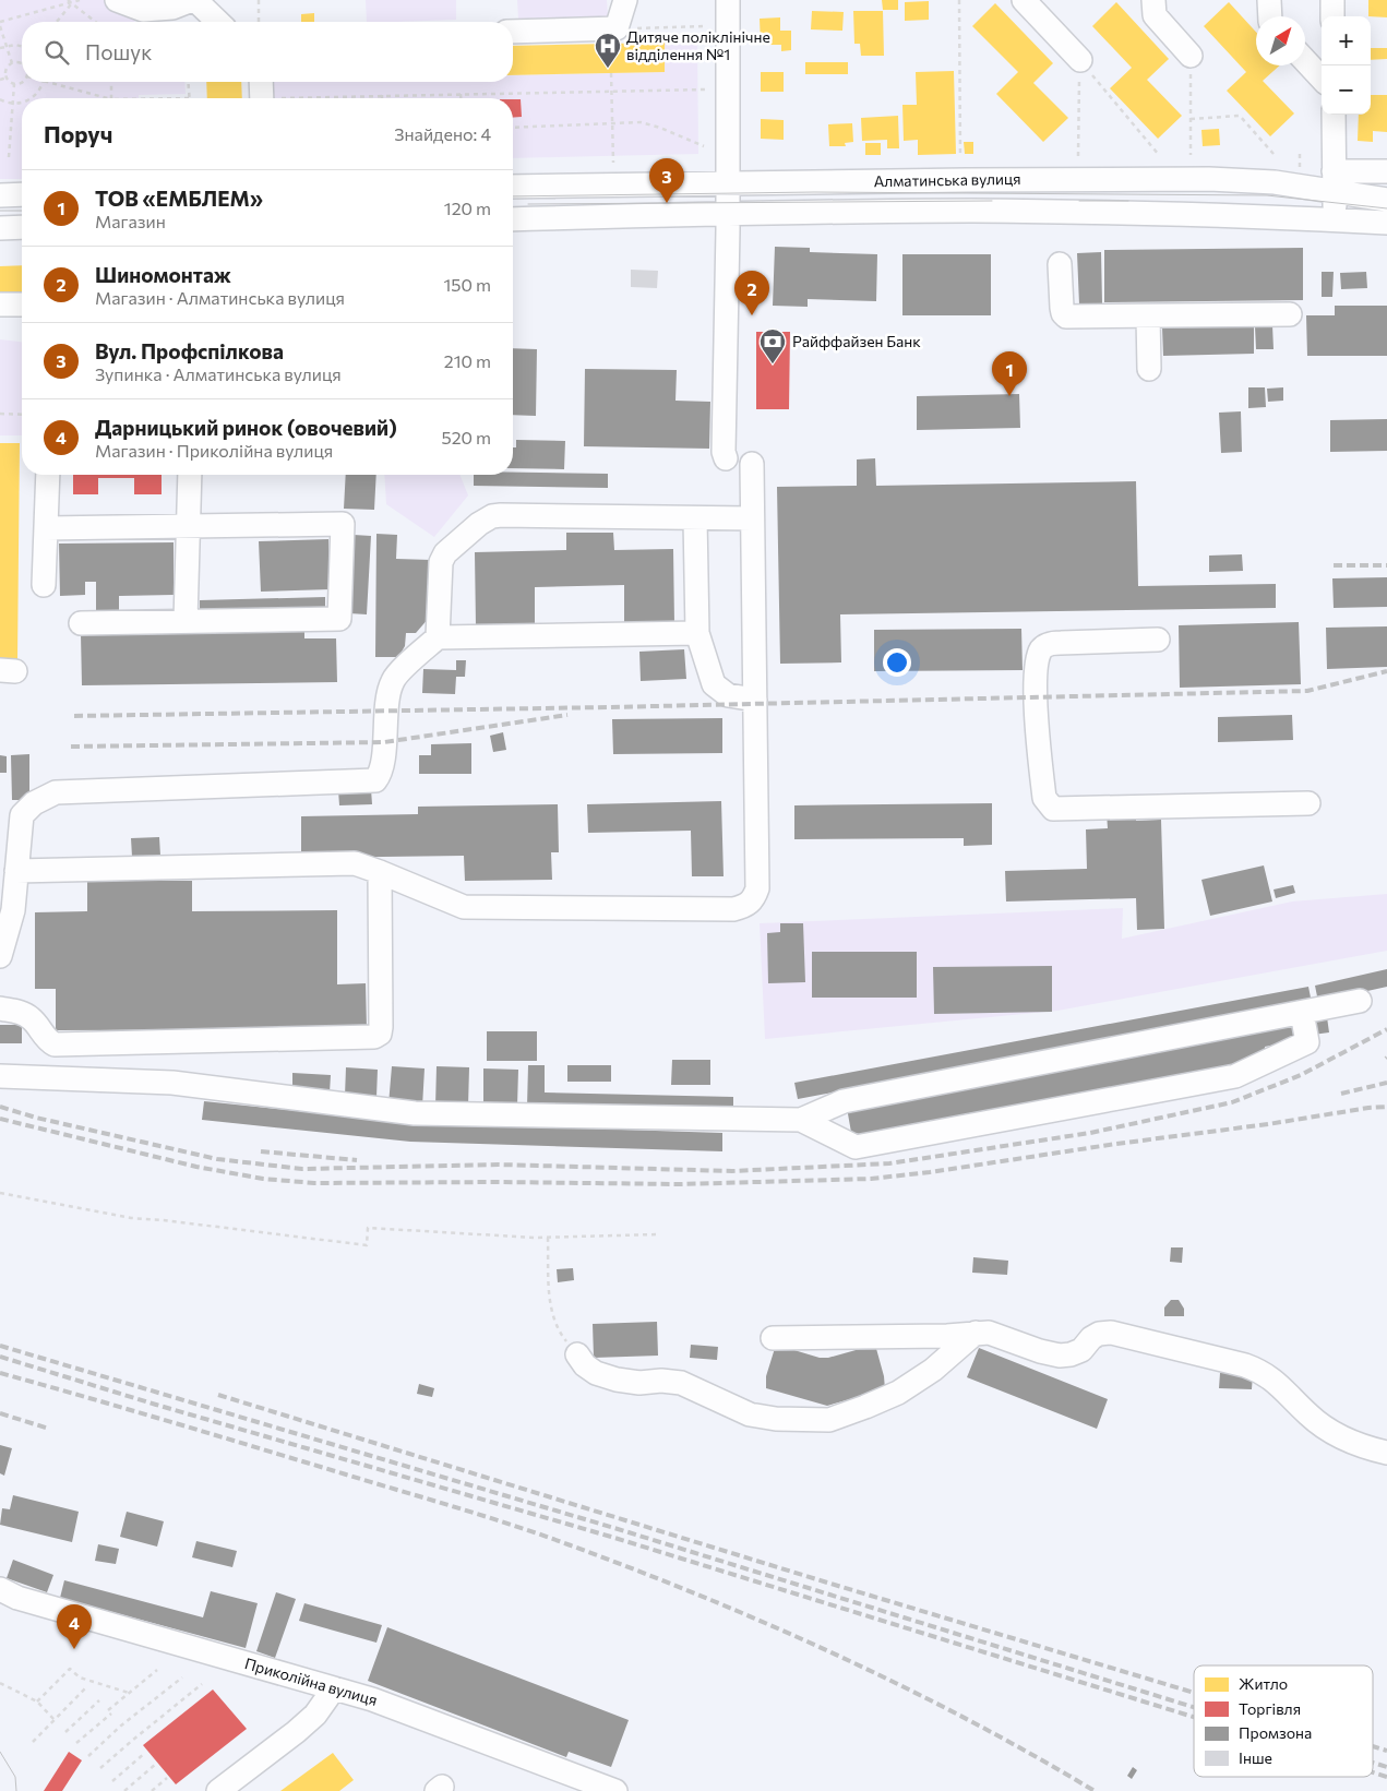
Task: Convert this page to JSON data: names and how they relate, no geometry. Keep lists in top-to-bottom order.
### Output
{
  "streets": {
    "street": ["Алматинська вулиця", "Приколійна вулиця"]
  },
  "places": {
    "hospital": ["Дитяче поліклінічне відділення №1"],
    "bank": ["Райффайзен Банк"]
  },
  "legend": [
    "Житло",
    "Торгівля",
    "Промзона",
    "Інше"
  ],
  "north": "top right",
  "page": {
    "map_buttons": ["+", "−"],
    "search": "Пошук",
    "heading": ["Поруч", "Знайдено: 4"],
    "pins": [
      "3",
      "2",
      "1",
      "4"
    ],
    "list": [
      {
        "mark": "1",
        "name": "ТОВ «ЕМБЛЕМ»",
        "note": "Магазин",
        "value": "120 m"
      },
      {
        "mark": "2",
        "name": "Шиномонтаж",
        "note": "Магазин · Алматинська вулиця",
        "value": "150 m"
      },
      {
        "mark": "3",
        "name": "Вул. Профспілкова",
        "note": "Зупинка · Алматинська вулиця",
        "value": "210 m"
      },
      {
        "mark": "4",
        "name": "Дарницький ринок (овочевий)",
        "note": "Магазин · Приколійна вулиця",
        "value": "520 m"
      }
    ]
  }
}
